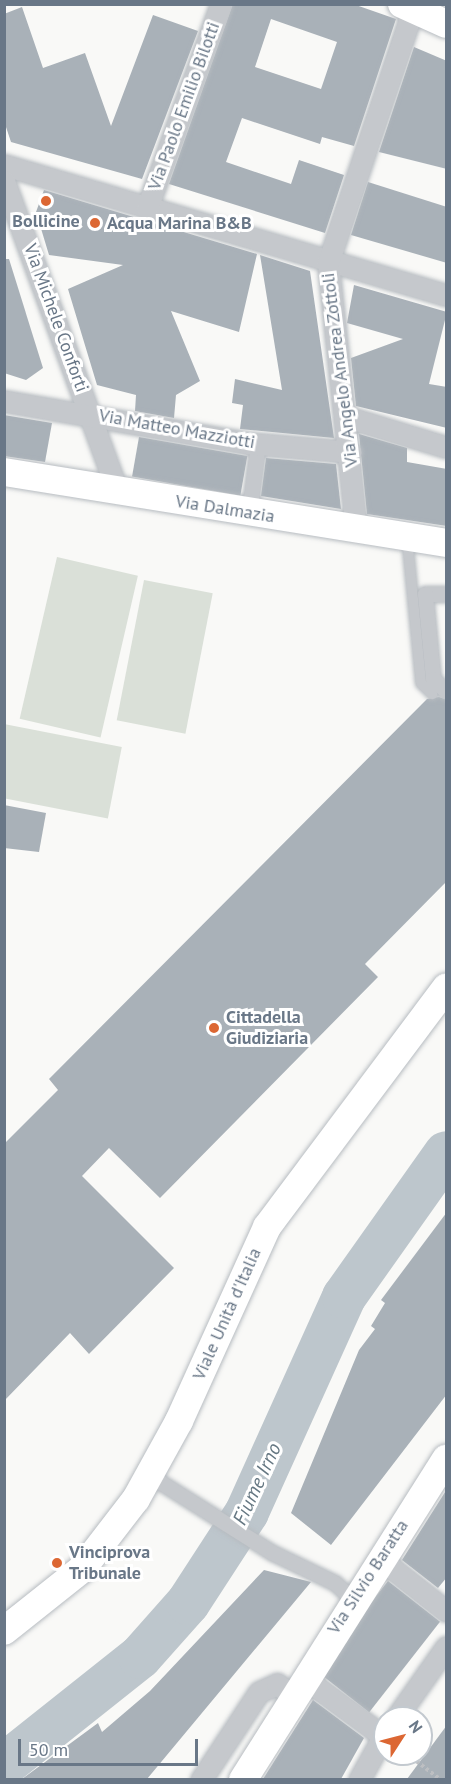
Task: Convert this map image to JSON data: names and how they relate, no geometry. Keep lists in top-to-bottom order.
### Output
{
  "streets": {
    "main road": ["Via Dalmazia", "Viale Unità d'Italia", "Via Silvio Baratta"],
    "street": [
      "Via Paolo Emilio Bilotti",
      "Via Michele Conforti",
      "Via Angelo Andrea Zottoli",
      "Via Matteo Mazziotti"
    ]
  },
  "crossings": [
    ["Via Michele Conforti", "Via Matteo Mazziotti"],
    ["Via Michele Conforti", "Via Dalmazia"],
    ["Via Angelo Andrea Zottoli", "Via Matteo Mazziotti"],
    ["Via Angelo Andrea Zottoli", "Via Dalmazia"]
  ],
  "water": ["Fiume Irno"],
  "places": [
    "Bollicine",
    "Acqua Marina B&B",
    "Cittadella Giudiziaria",
    "Vinciprova Tribunale"
  ],
  "scale_bar": "50 m",
  "north": "top right"
}
